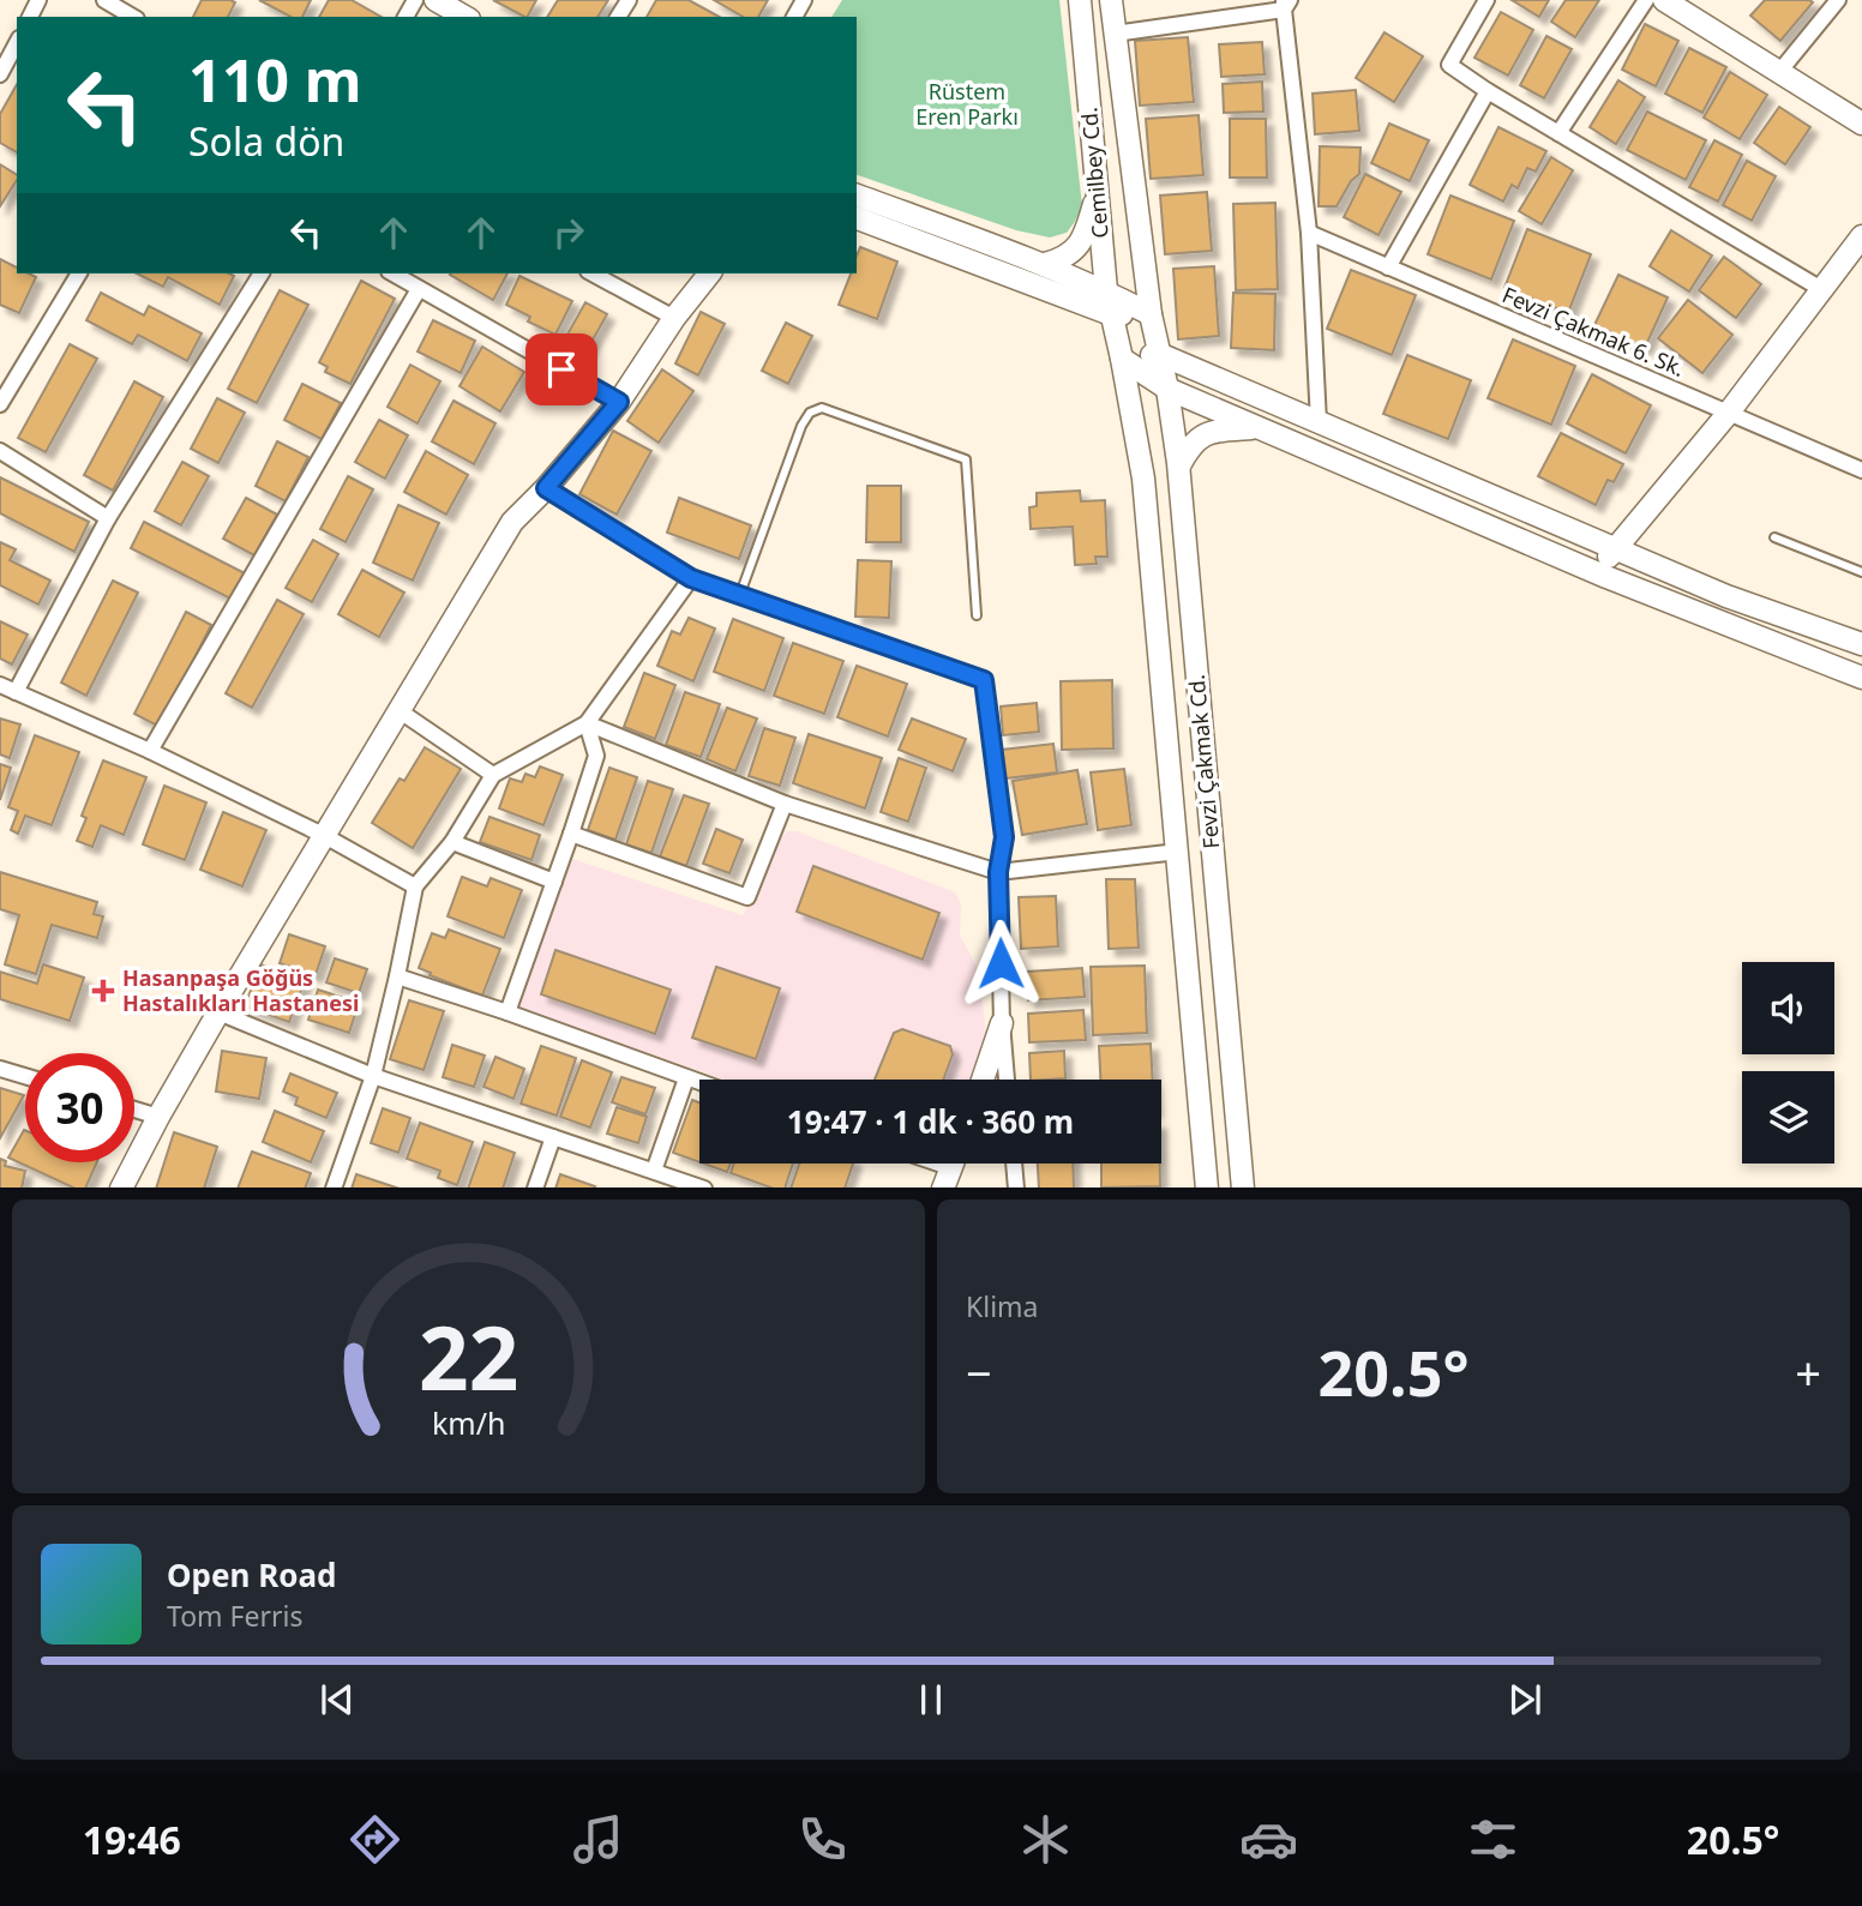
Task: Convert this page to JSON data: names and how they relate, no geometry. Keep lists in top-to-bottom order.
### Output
{
  "streets": {
    "street": ["Cemilbey Cd.", "Fevzi Çakmak 6. Sk.", "Fevzi Çakmak Cd."]
  },
  "crossings": [
    ["Cemilbey Cd.", "Fevzi Çakmak Cd."]
  ],
  "parks": ["Rüstem Eren Parkı"],
  "places": {
    "health": ["Hasanpaşa Göğüs Hastalıkları Hastanesi"]
  },
  "page": {
    "turn": ["110 m", "Sola dön"],
    "limit": "30",
    "trip": "19:47 · 1 dk · 360 m",
    "tile": "Klima",
    "heat": ["−", "20.5°", "+"],
    "song": ["Open Road", "Tom Ferris"],
    "tabs": ["19:46", "20.5°"],
    "gauge": ["22", "km/h"]
  }
}
